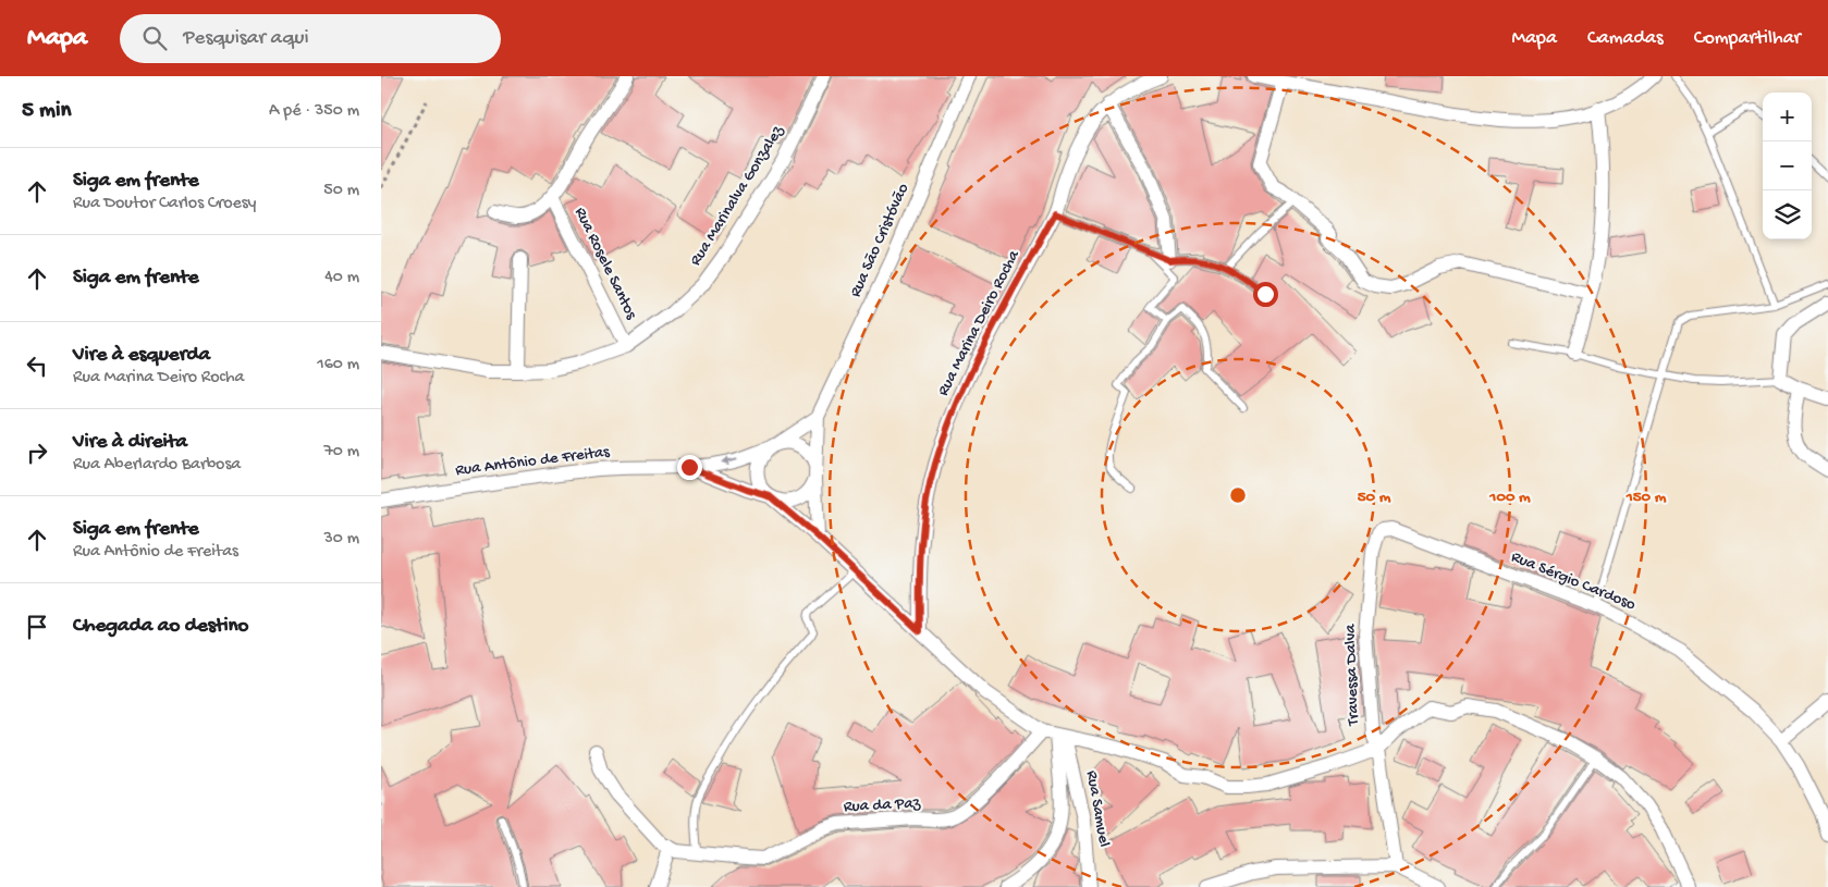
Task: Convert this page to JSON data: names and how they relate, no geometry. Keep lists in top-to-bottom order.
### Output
{
  "streets": {
    "street": [
      "Rua Marinalva Gonzalez",
      "Rua São Cristóvão",
      "Rua Rosele Santos",
      "Rua Marina Deiro Rocha",
      "Rua Antônio de Freitas",
      "Rua Sérgio Cardoso",
      "Travessa Dalva",
      "Rua da Paz",
      "Rua Samuel"
    ]
  },
  "crossings": [
    ["Rua Marinalva Gonzalez", "Rua Rosele Santos"],
    ["Rua São Cristóvão", "Rua Antônio de Freitas"],
    ["Rua Sérgio Cardoso", "Travessa Dalva"]
  ],
  "page": {
    "header": "Mapa",
    "search": "Pesquisar aqui",
    "nav": ["Mapa", "Camadas", "Compartilhar"],
    "heading": ["5 min", "A pé · 350 m"],
    "map_buttons": ["+", "−"],
    "list": [
      ["Siga em frente", "Rua Doutor Carlos Croesy", "50 m"],
      ["Siga em frente", "40 m"],
      ["Vire à esquerda", "Rua Marina Deiro Rocha", "160 m"],
      ["Vire à direita", "Rua Aberlardo Barbosa", "70 m"],
      ["Siga em frente", "Rua Antônio de Freitas", "30 m"],
      "Chegada ao destino"
    ]
  },
  "rings": ["50 m", "100 m", "150 m"]
}
